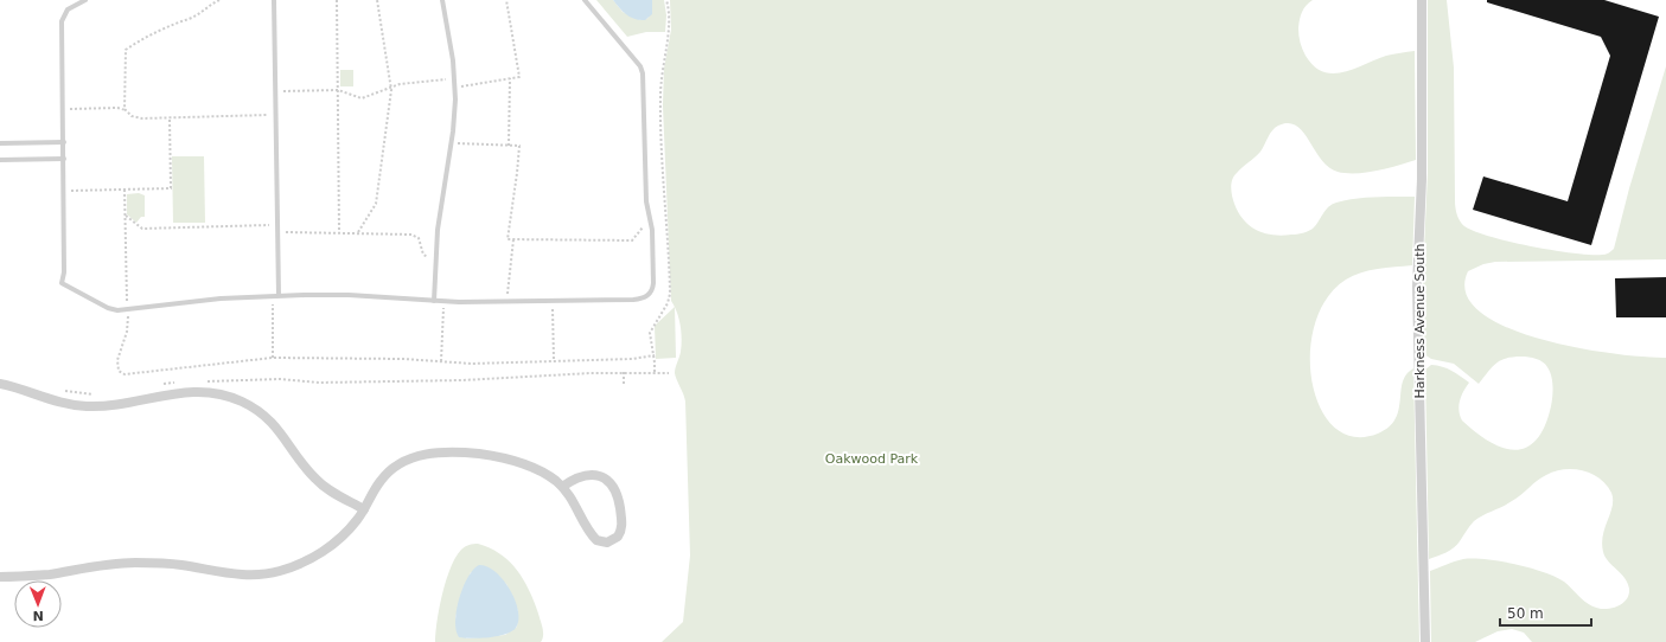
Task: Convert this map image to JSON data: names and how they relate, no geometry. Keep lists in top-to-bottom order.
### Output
{
  "streets": {
    "street": ["Harkness Avenue South"]
  },
  "parks": ["Oakwood Park"],
  "scale_bar": "50 m",
  "north": "bottom"
}
